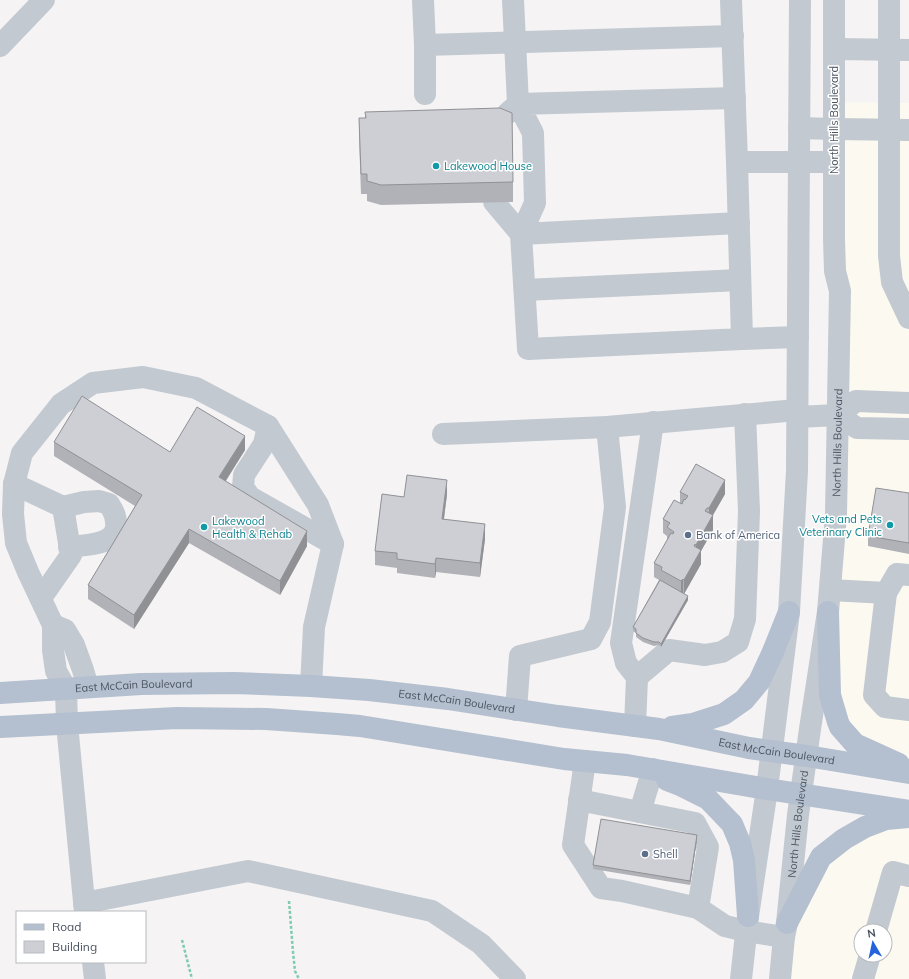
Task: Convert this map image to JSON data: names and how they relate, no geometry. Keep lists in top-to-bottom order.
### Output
{
  "streets": {
    "main road": ["East McCain Boulevard"],
    "street": ["North Hills Boulevard"]
  },
  "crossings": [
    ["North Hills Boulevard", "East McCain Boulevard"]
  ],
  "places": [
    "Lakewood House",
    "Vets and Pets Veterinary Clinic",
    "Lakewood Health & Rehab",
    "Bank of America",
    "Shell"
  ],
  "legend": ["Road", "Building"],
  "north": "top"
}
